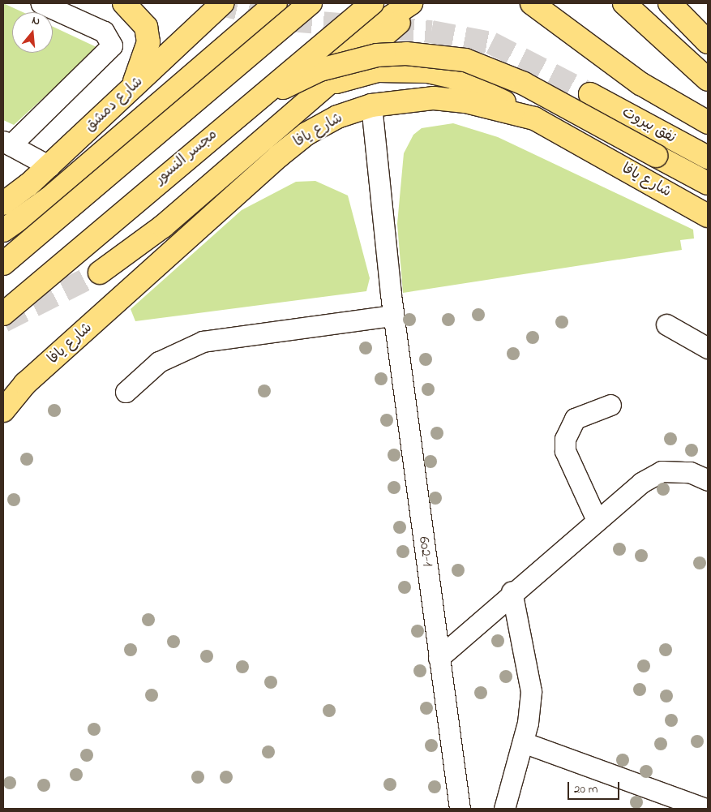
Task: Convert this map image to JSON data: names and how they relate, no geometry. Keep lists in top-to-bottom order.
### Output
{
  "streets": {
    "main road": [
      "شارع دمشق",
      "نفق بيروت",
      "شارع يافا",
      "مجسر النسور"
    ],
    "lane": ["602-1"]
  },
  "crossings": [
    ["شارع يافا", "602-1"]
  ],
  "scale_bar": "20 m",
  "north": "top"
}
